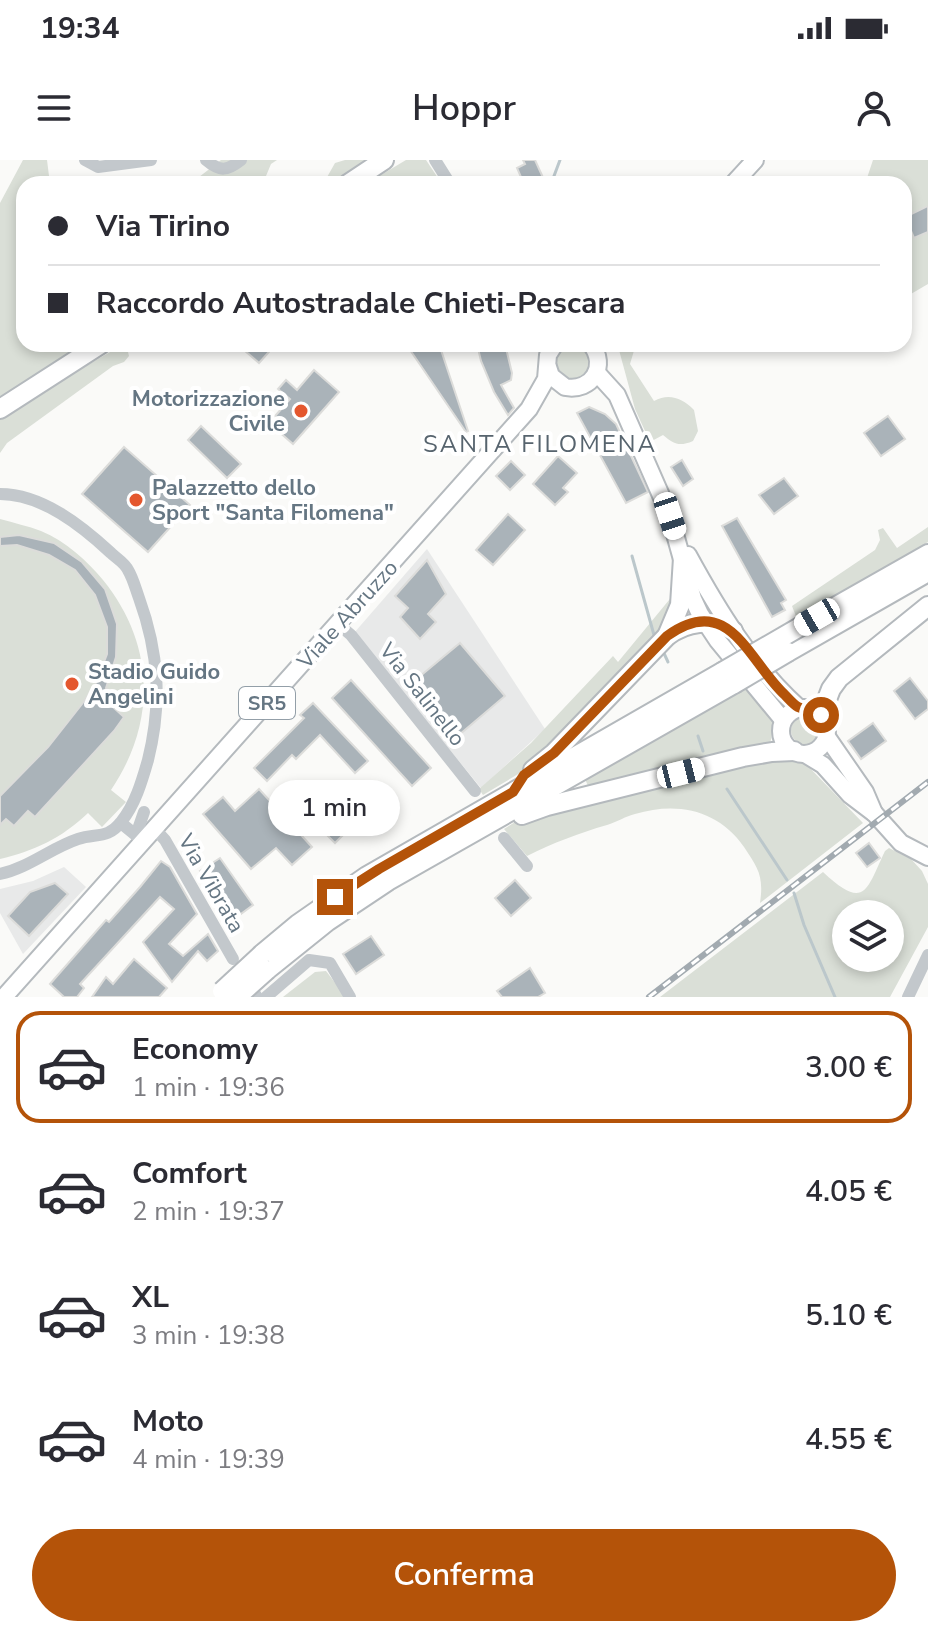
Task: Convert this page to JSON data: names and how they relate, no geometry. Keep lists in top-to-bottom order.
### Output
{
  "streets": {
    "main road": ["Viale Abruzzo", "SR5"],
    "street": ["Via Salinello", "Via Vibrata"]
  },
  "crossings": [
    ["Viale Abruzzo", "Via Salinello"],
    ["Viale Abruzzo", "SR5"],
    ["Viale Abruzzo", "Via Vibrata"]
  ],
  "districts": ["SANTA FILOMENA"],
  "places": ["Motorizzazione Civile", "Palazzetto dello Sport \"Santa Filomena\"", "Stadio Guido Angelini"],
  "page": {
    "status": "19:34",
    "header": "Hoppr",
    "banner": ["Via Tirino", "Raccordo Autostradale Chieti-Pescara"],
    "bubble": "1 min",
    "list": [
      {
        "name": "Economy",
        "note": "1 min · 19:36",
        "value": "3.00 €"
      },
      {
        "name": "Comfort",
        "note": "2 min · 19:37",
        "value": "4.05 €"
      },
      {
        "name": "XL",
        "note": "3 min · 19:38",
        "value": "5.10 €"
      },
      {
        "name": "Moto",
        "note": "4 min · 19:39",
        "value": "4.55 €"
      }
    ],
    "buttons": "Conferma"
  }
}
